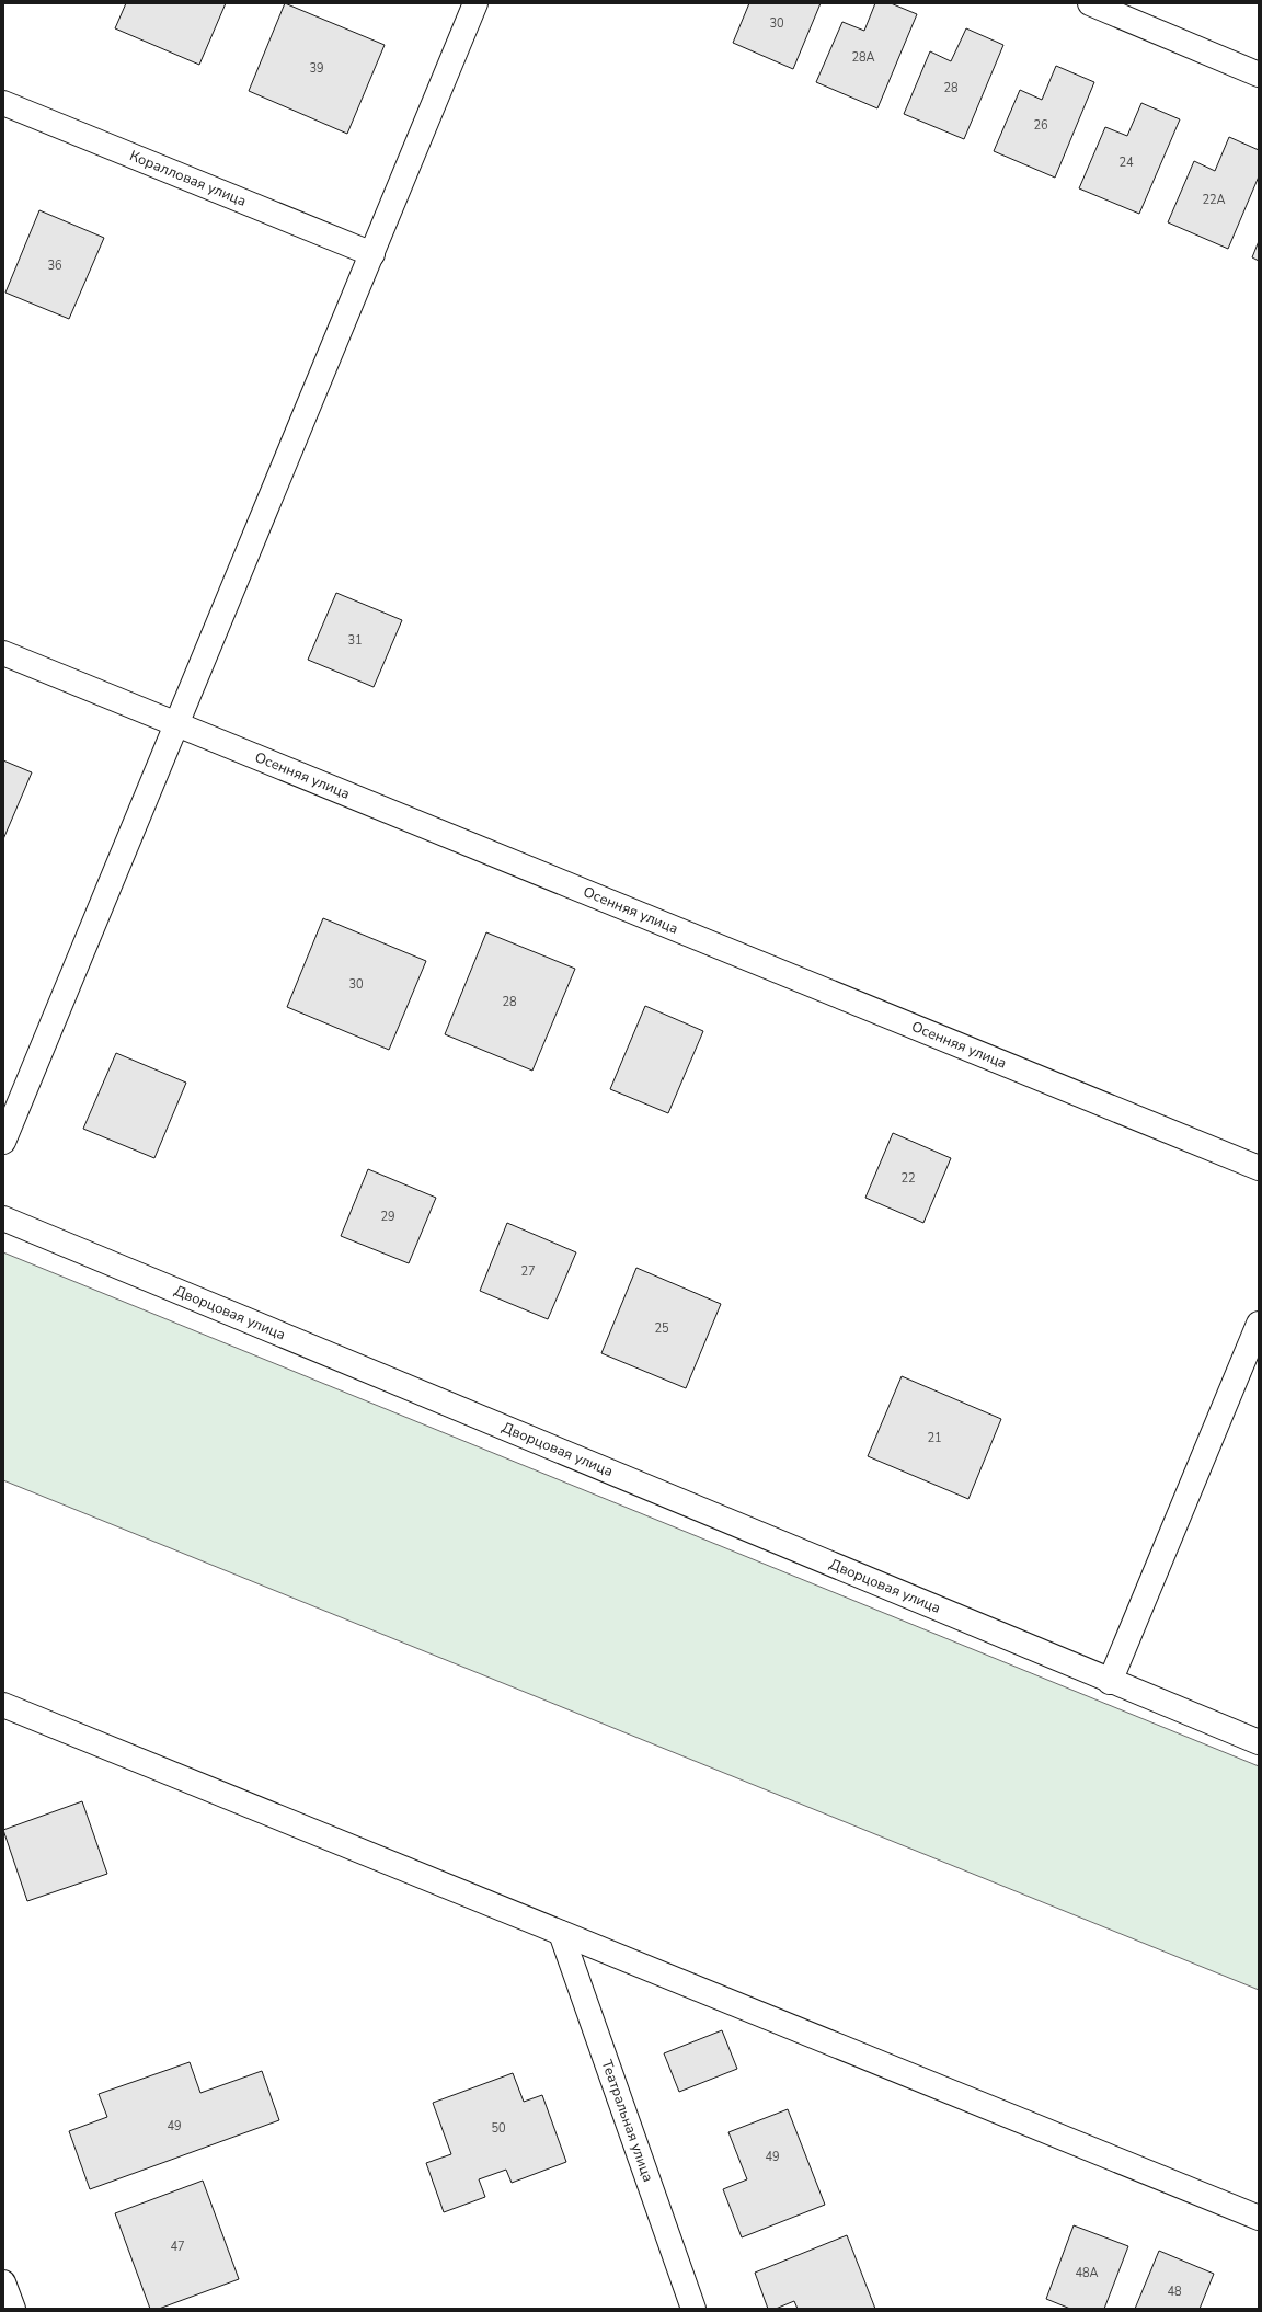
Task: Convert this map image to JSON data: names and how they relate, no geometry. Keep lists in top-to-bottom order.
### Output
{
  "streets": {
    "street": [
      "Коралловая улица",
      "Осенняя улица",
      "Дворцовая улица",
      "Театральная улица"
    ]
  },
  "house_numbers": [
    "30",
    "28А",
    "39",
    "28",
    "26",
    "24",
    "22А",
    "36",
    "31",
    "30",
    "28",
    "22",
    "29",
    "27",
    "25",
    "21",
    "49",
    "50",
    "49",
    "47",
    "48А",
    "48"
  ]
}
